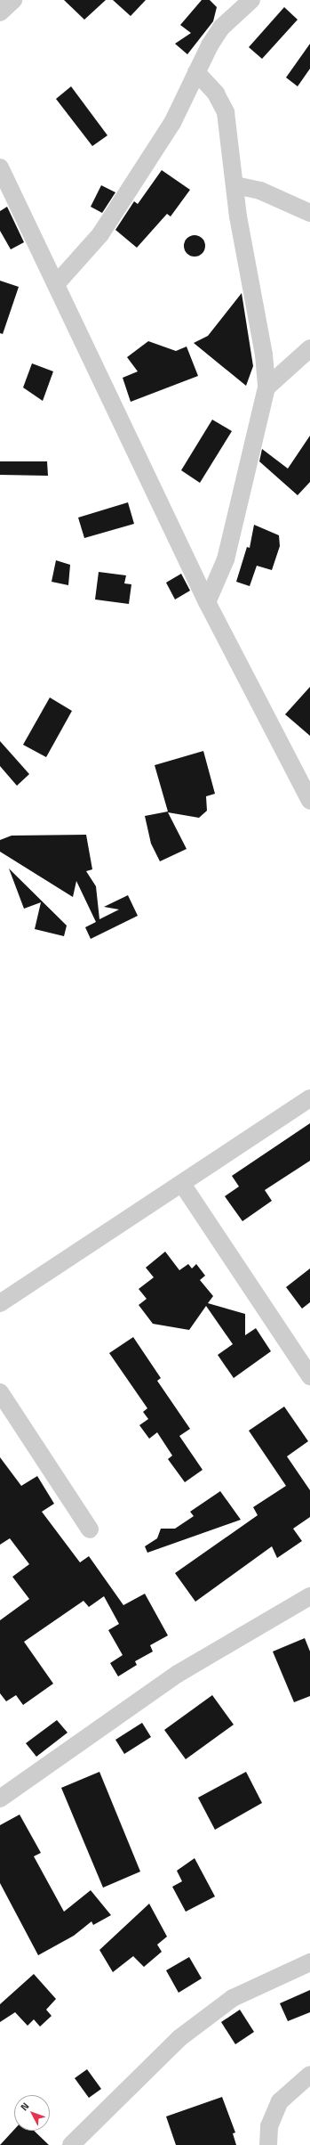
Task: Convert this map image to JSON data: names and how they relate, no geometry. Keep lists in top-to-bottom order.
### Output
{
  "north": "top left"
}
